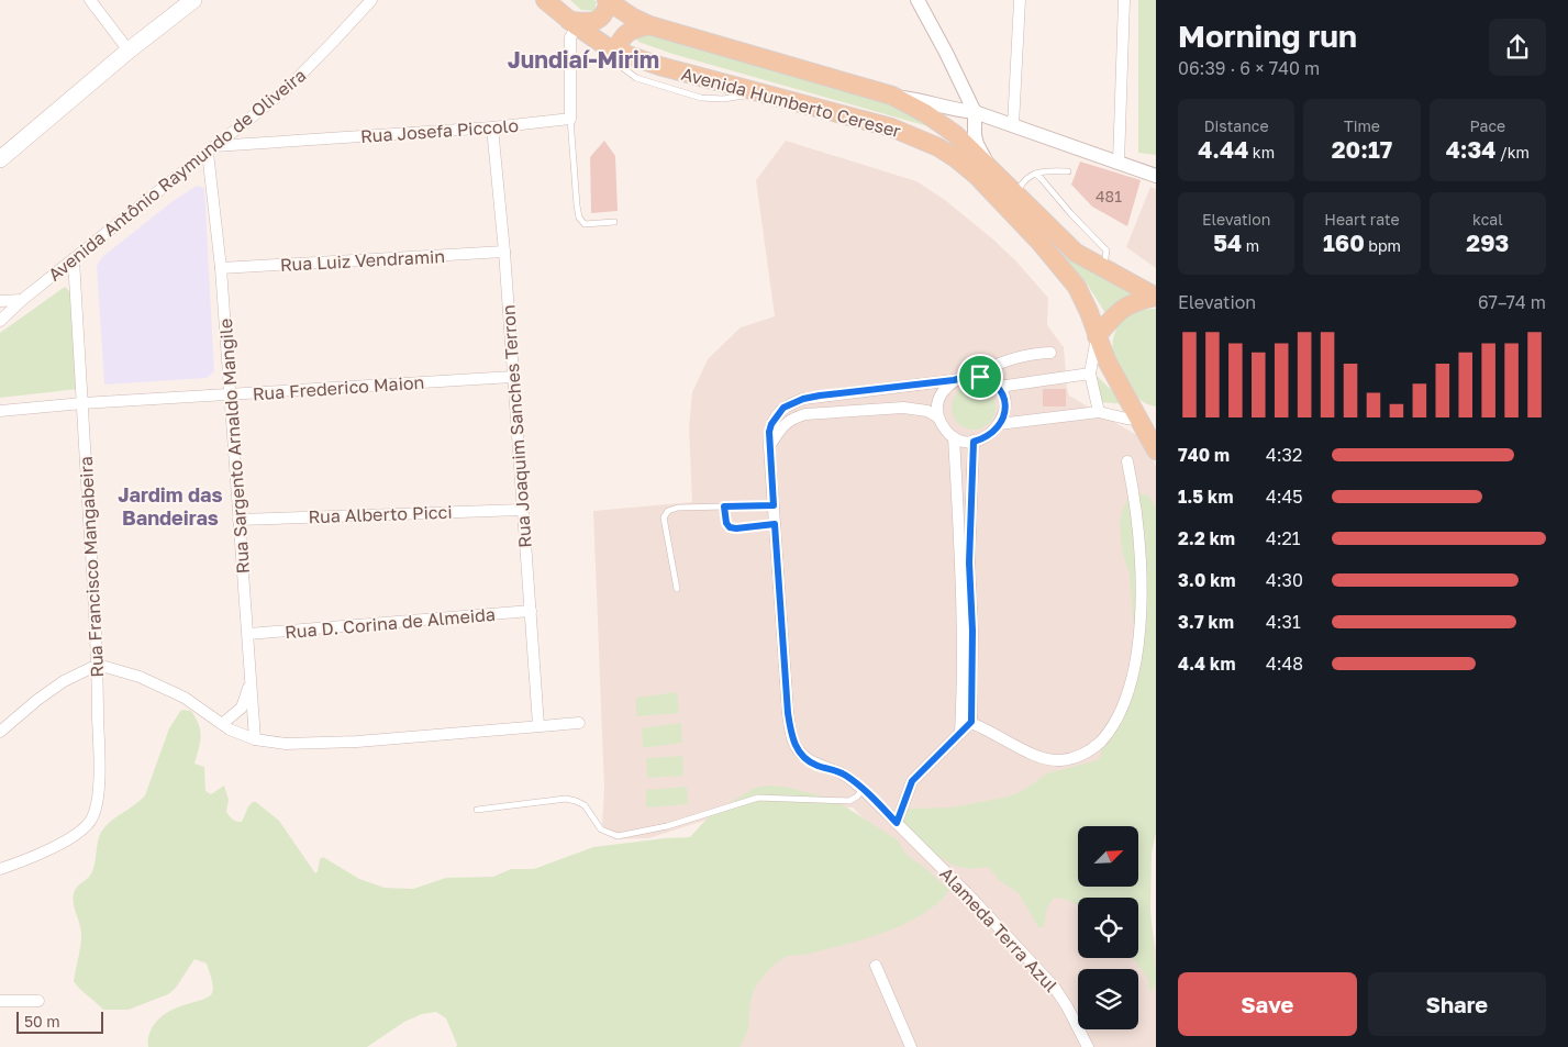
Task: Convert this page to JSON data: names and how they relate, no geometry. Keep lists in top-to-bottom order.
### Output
{
  "streets": {
    "main road": ["Avenida Humberto Cereser"],
    "street": [
      "Rua Josefa Piccolo",
      "Avenida Antônio Raymundo de Oliveira",
      "Rua Luiz Vendramin",
      "Rua Frederico Maion",
      "Rua Joaquim Sanches Terron",
      "Rua Sargento Arnaldo Mangile",
      "Rua Alberto Picci",
      "Rua Francisco Mangabeira",
      "Rua D. Corina de Almeida",
      "Alameda Terra Azul"
    ]
  },
  "crossings": [
    ["Rua Josefa Piccolo", "Avenida Antônio Raymundo de Oliveira"],
    ["Rua Josefa Piccolo", "Rua Joaquim Sanches Terron"],
    ["Rua Josefa Piccolo", "Rua Sargento Arnaldo Mangile"],
    ["Avenida Antônio Raymundo de Oliveira", "Rua Sargento Arnaldo Mangile"],
    ["Avenida Antônio Raymundo de Oliveira", "Rua Francisco Mangabeira"],
    ["Rua Luiz Vendramin", "Rua Joaquim Sanches Terron"],
    ["Rua Luiz Vendramin", "Rua Sargento Arnaldo Mangile"],
    ["Rua Frederico Maion", "Rua Joaquim Sanches Terron"],
    ["Rua Frederico Maion", "Rua Sargento Arnaldo Mangile"],
    ["Rua Frederico Maion", "Rua Francisco Mangabeira"],
    ["Rua Joaquim Sanches Terron", "Rua Alberto Picci"],
    ["Rua Joaquim Sanches Terron", "Rua D. Corina de Almeida"],
    ["Rua Sargento Arnaldo Mangile", "Rua Alberto Picci"],
    ["Rua Sargento Arnaldo Mangile", "Rua D. Corina de Almeida"]
  ],
  "districts": ["Jundiaí-Mirim", "Jardim das Bandeiras"],
  "house_numbers": ["481"],
  "scale_bar": "50 m",
  "north": "top right",
  "page": {
    "heading": ["Morning run", "06:39 · 6 × 740 m"],
    "stats": [
      ["Distance", "4.44 km"],
      ["Time", "20:17"],
      ["Pace", "4:34 /km"],
      ["Elevation", "54 m"],
      ["Heart rate", "160 bpm"],
      ["kcal", "293"]
    ],
    "chart": ["Elevation", "67–74 m"],
    "list": [
      {
        "name": "740 m",
        "note": "4:32"
      },
      {
        "name": "1.5 km",
        "note": "4:45"
      },
      {
        "name": "2.2 km",
        "note": "4:21"
      },
      {
        "name": "3.0 km",
        "note": "4:30"
      },
      {
        "name": "3.7 km",
        "note": "4:31"
      },
      {
        "name": "4.4 km",
        "note": "4:48"
      }
    ],
    "buttons": ["Save", "Share"],
    "scale": "50 m"
  }
}
